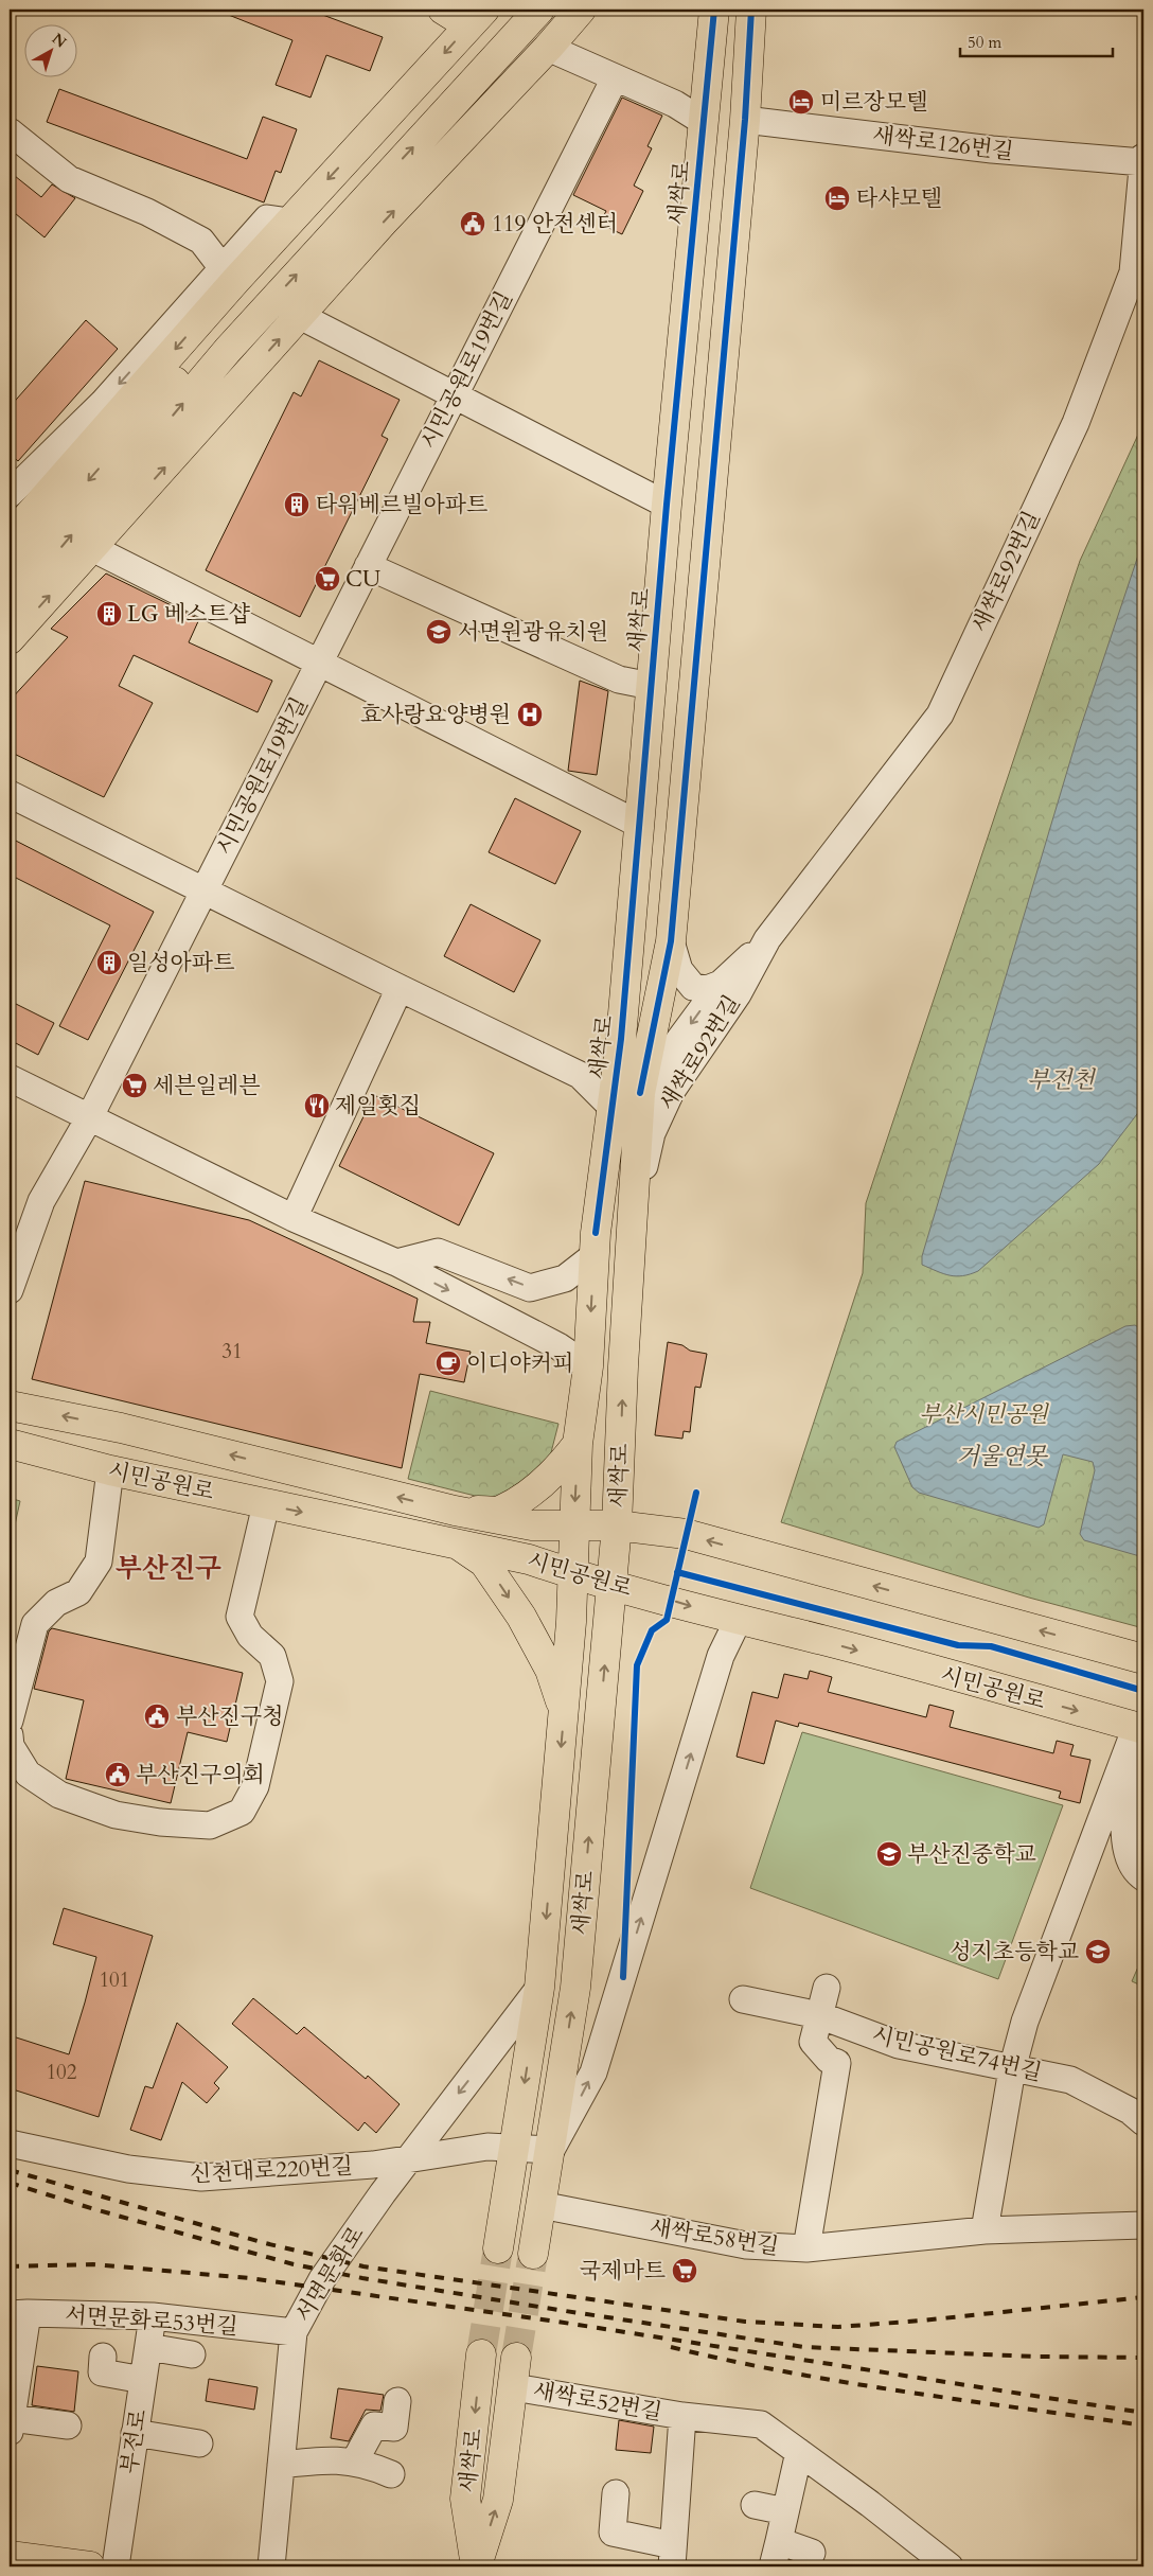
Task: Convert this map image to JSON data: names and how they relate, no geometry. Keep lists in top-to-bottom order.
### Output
{
  "streets": {
    "main road": ["새싹로", "시민공원로"],
    "street": [
      "새싹로126번길",
      "시민공원로19번길",
      "새싹로92번길",
      "시민공원로74번길",
      "신천대로220번길",
      "새싹로58번길",
      "서면문화로",
      "서면문화로53번길",
      "새싹로52번길",
      "부전로"
    ]
  },
  "crossings": [
    ["새싹로126번길", "새싹로"],
    ["새싹로126번길", "새싹로92번길"],
    ["새싹로", "새싹로92번길"],
    ["새싹로", "시민공원로"],
    ["새싹로", "새싹로58번길"],
    ["새싹로", "서면문화로"],
    ["새싹로", "새싹로52번길"],
    ["신천대로220번길", "서면문화로"],
    ["서면문화로", "서면문화로53번길"],
    ["서면문화로53번길", "부전로"]
  ],
  "districts": ["부산진구"],
  "water": ["부전천", "거울연못"],
  "parks": ["부산시민공원"],
  "places": {
    "hotel": ["미르장모텔", "타샤모텔"],
    "public building": ["119 안전센터", "부산진구청", "부산진구의회"],
    "building": ["타워베르빌아파트", "LG 베스트샵", "일성아파트"],
    "supermarket": ["CU", "세븐일레븐", "국제마트"],
    "school or university": ["서면원광유치원", "부산진중학교", "성지초등학교"],
    "hospital": ["효사랑요양병원"],
    "restaurant": ["제일횟집"],
    "cafe": ["이디야커피"]
  },
  "house_numbers": ["31", "101", "102"],
  "scale_bar": "50 m",
  "north": "top right"
}
